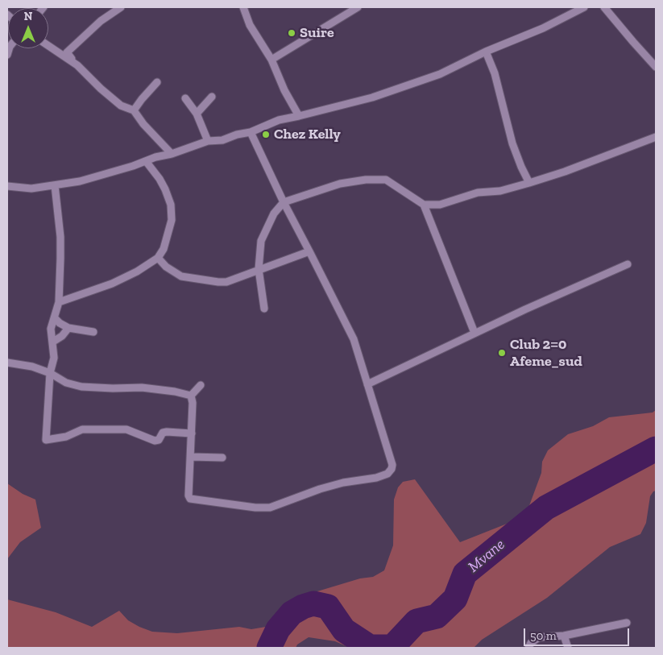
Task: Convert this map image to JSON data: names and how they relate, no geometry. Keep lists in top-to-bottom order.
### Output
{
  "water": ["Mvane"],
  "places": ["Suire", "Chez Kelly", "Club 2=0 Afeme_sud"],
  "scale_bar": "50 m",
  "north": "top"
}
